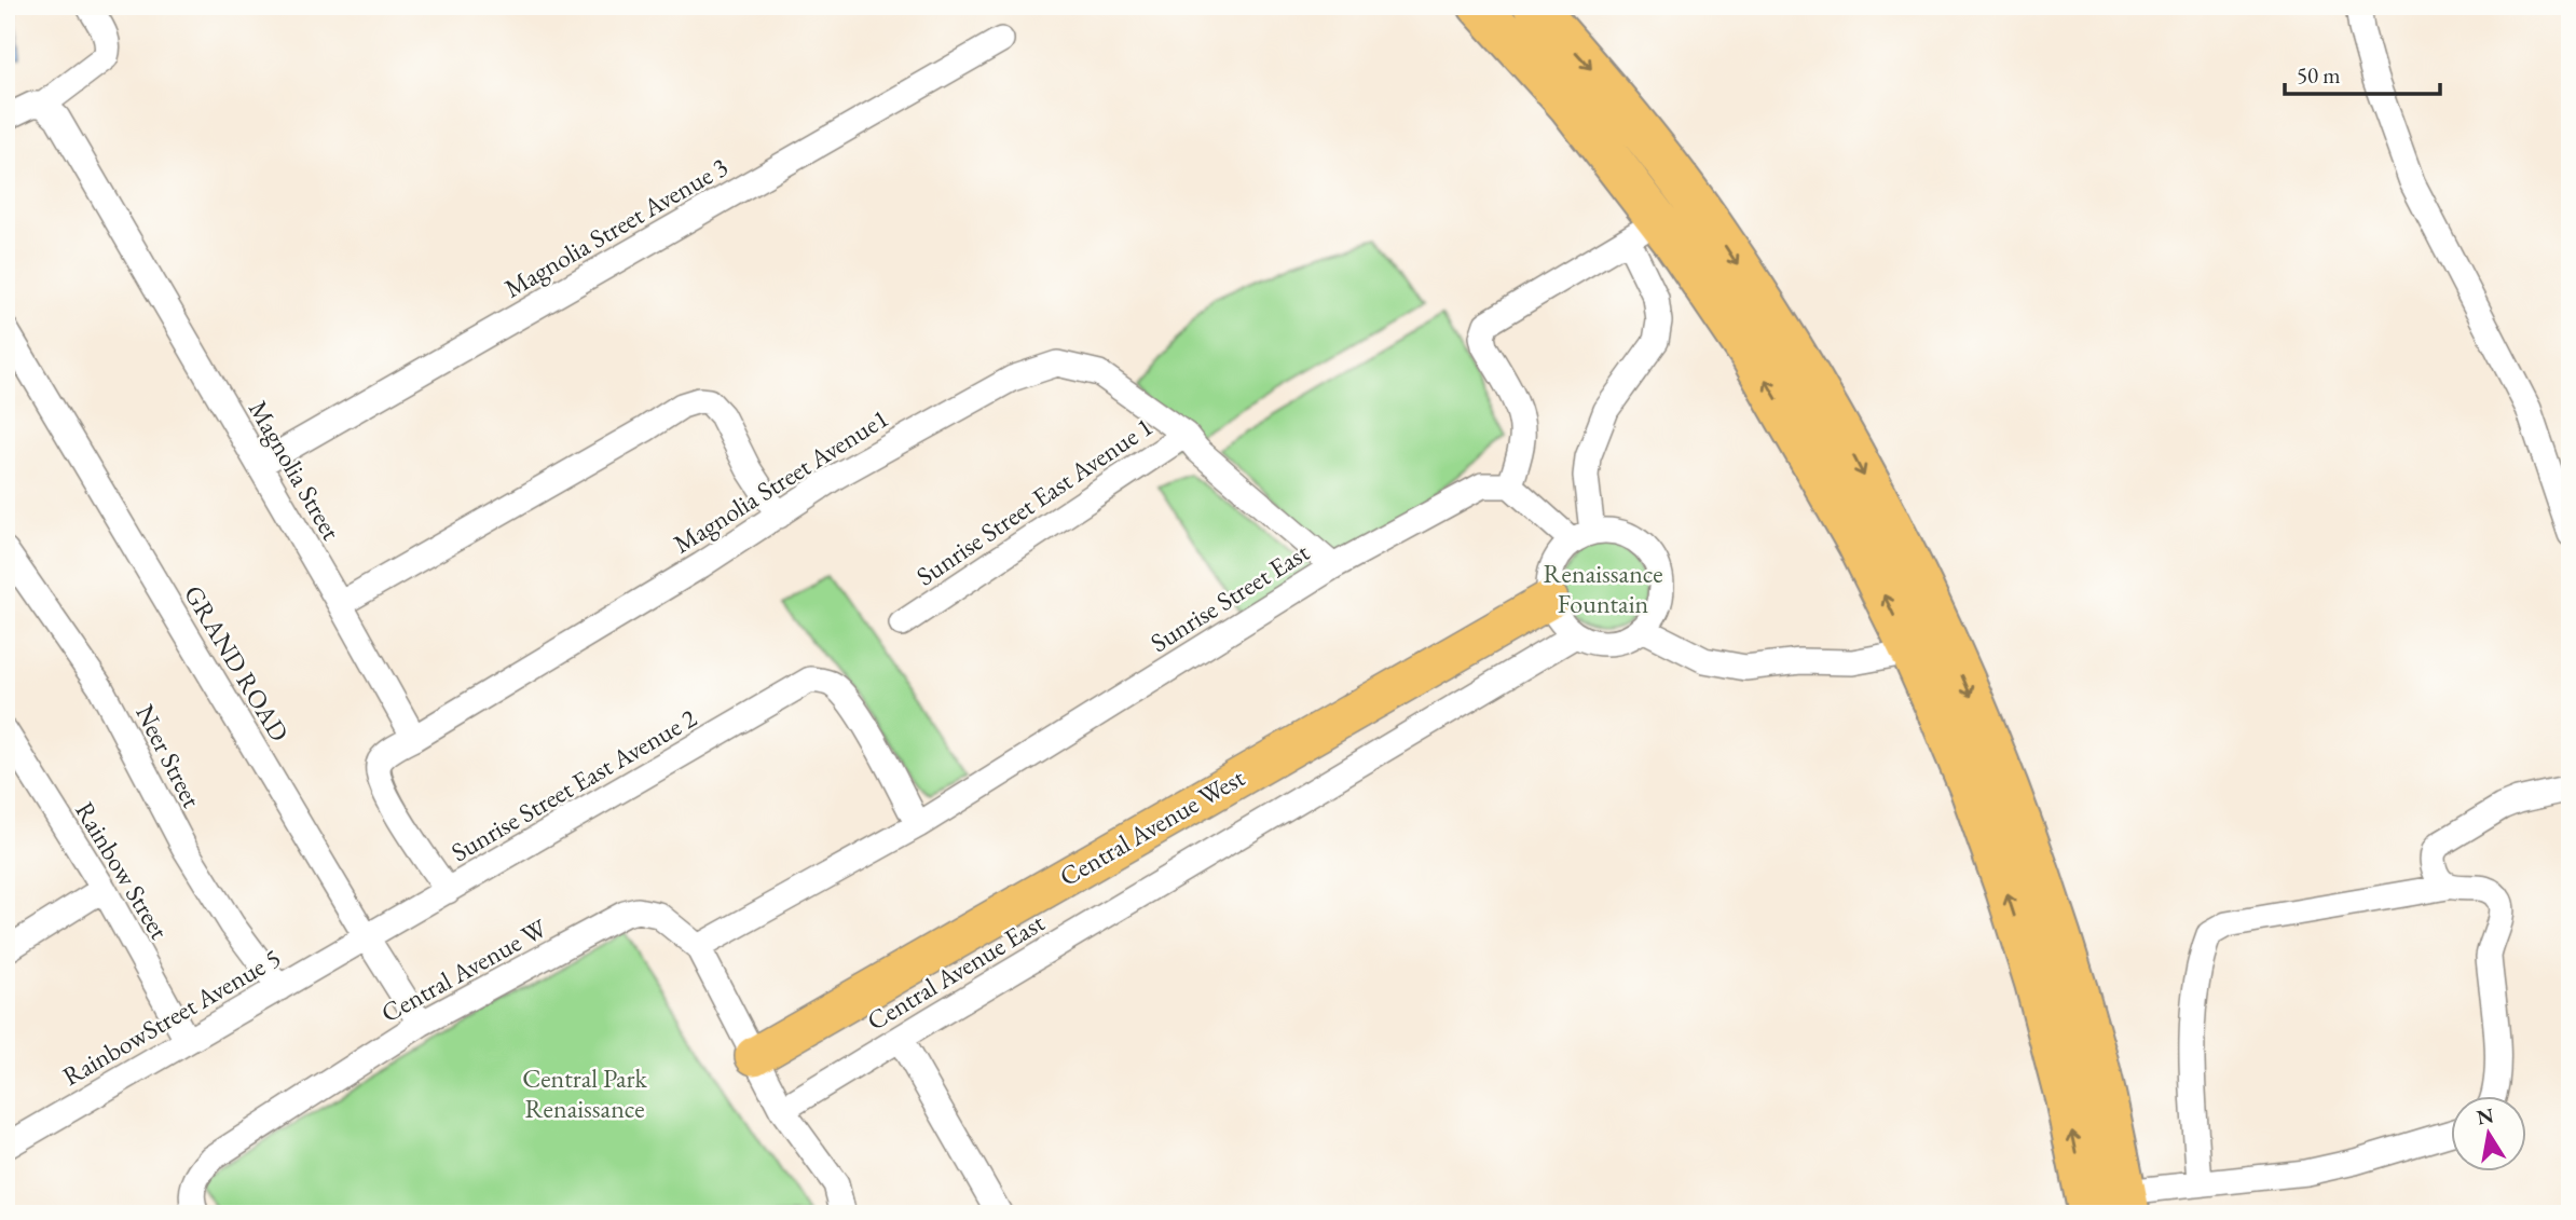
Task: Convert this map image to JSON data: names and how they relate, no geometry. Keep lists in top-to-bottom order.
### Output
{
  "streets": {
    "main road": ["Central Avenue West"],
    "street": [
      "Magnolia Street Avenue 3",
      "Magnolia Street",
      "Magnolia Street Avenue1",
      "Sunrise Street East Avenue 1",
      "Sunrise Street East",
      "GRAND ROAD",
      "Neer Street",
      "Sunrise Street East Avenue 2",
      "Rainbow Street",
      "Central Avenue W",
      "Central Avenue East",
      "RainbowStreet Avenue 5"
    ]
  },
  "crossings": [
    ["Magnolia Street Avenue 3", "Magnolia Street"],
    ["Magnolia Street", "Magnolia Street Avenue1"],
    ["Magnolia Street Avenue1", "Sunrise Street East Avenue 1"],
    ["Sunrise Street East Avenue 1", "Sunrise Street East"],
    ["Sunrise Street East", "Sunrise Street East Avenue 2"],
    ["Sunrise Street East", "Central Avenue W"],
    ["GRAND ROAD", "Sunrise Street East Avenue 2"],
    ["GRAND ROAD", "Central Avenue W"],
    ["GRAND ROAD", "RainbowStreet Avenue 5"],
    ["Neer Street", "RainbowStreet Avenue 5"],
    ["Sunrise Street East Avenue 2", "RainbowStreet Avenue 5"],
    ["Central Avenue West", "Central Avenue W"],
    ["Central Avenue West", "Central Avenue East"],
    ["Rainbow Street", "RainbowStreet Avenue 5"],
    ["Central Avenue W", "Central Avenue East"]
  ],
  "parks": ["Renaissance Fountain", "Central Park Renaissance"],
  "scale_bar": "50 m",
  "north": "top"
}
